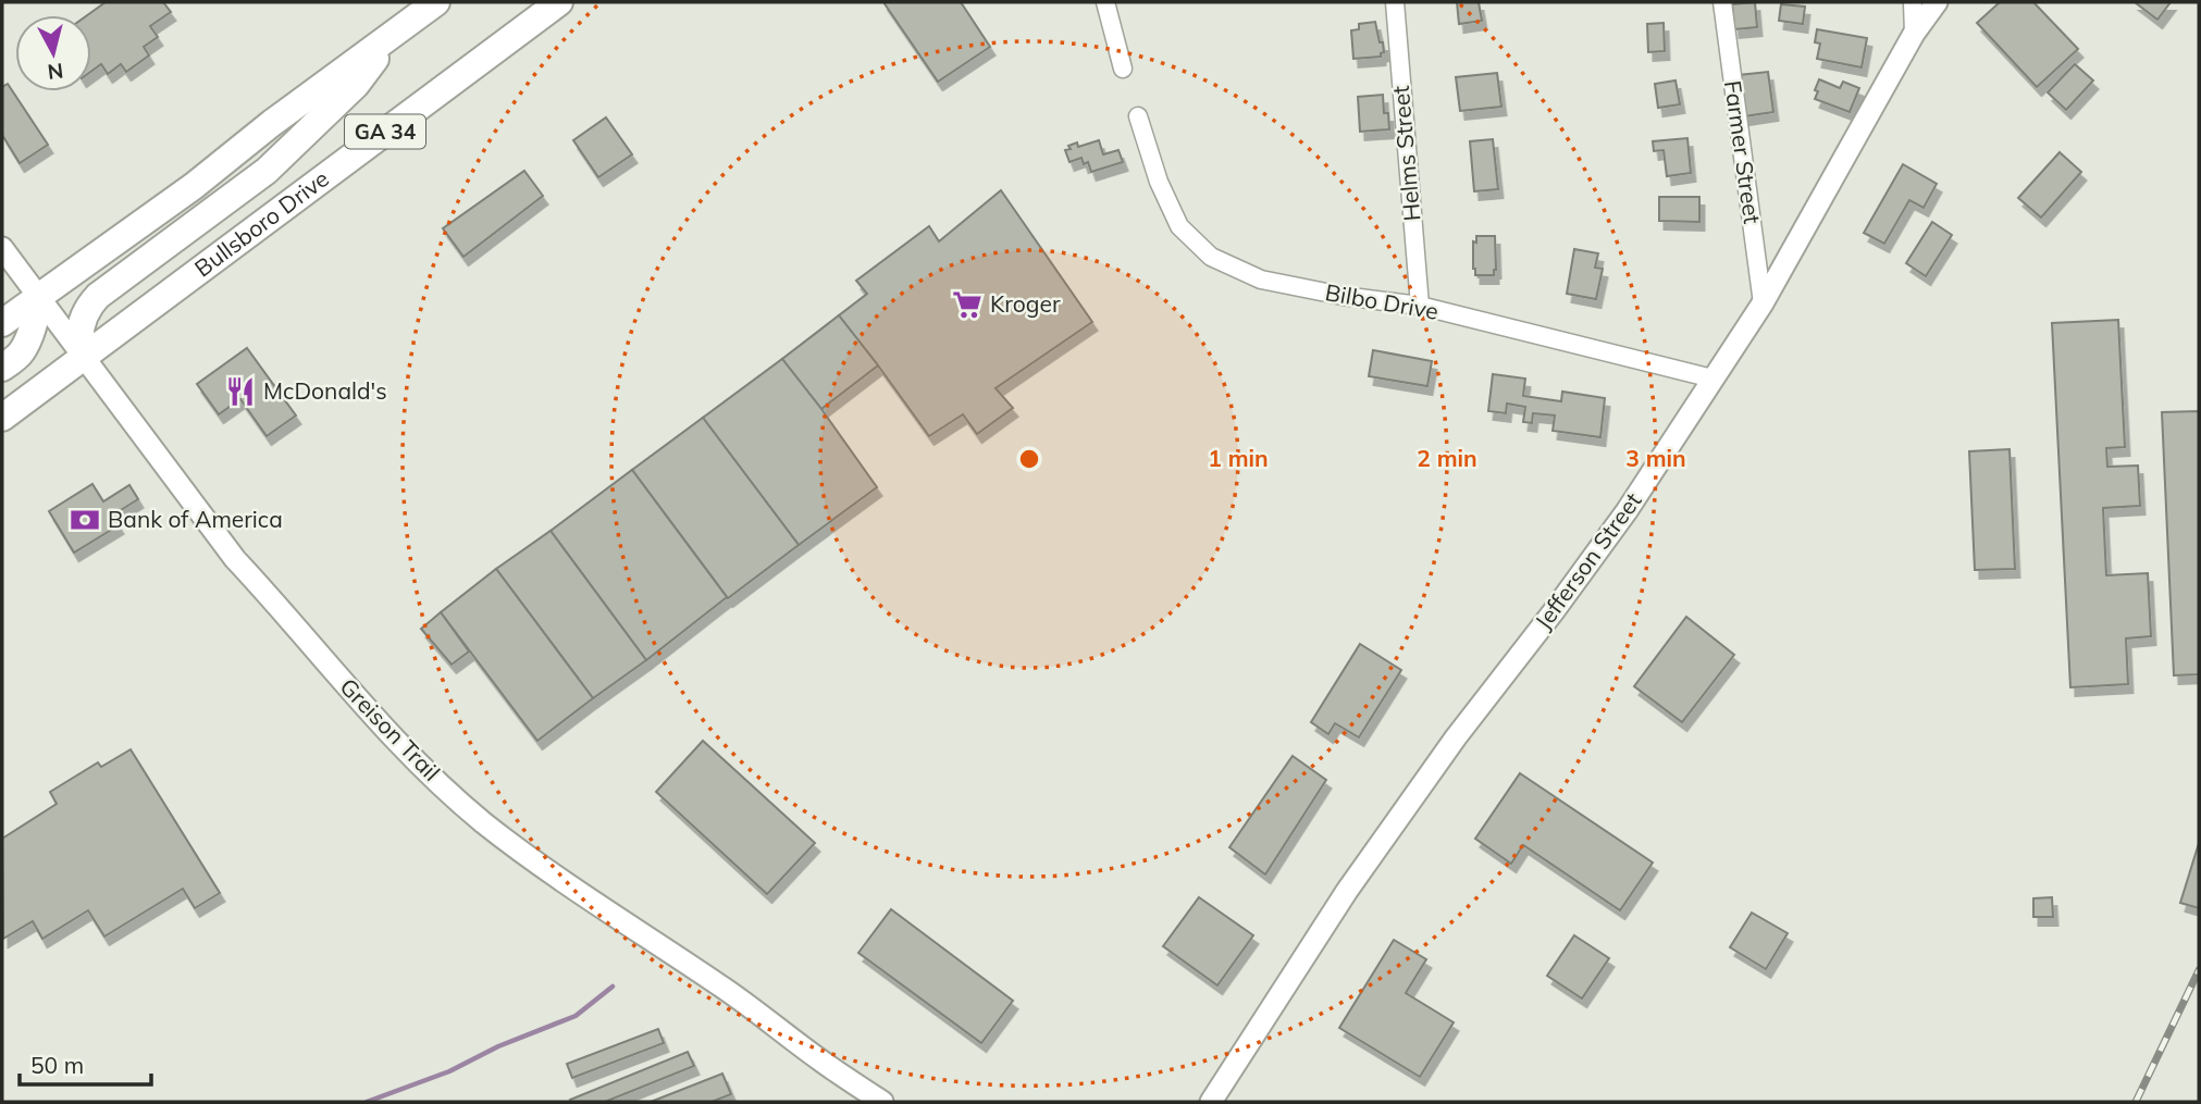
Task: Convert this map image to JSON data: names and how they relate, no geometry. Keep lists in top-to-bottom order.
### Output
{
  "streets": {
    "main road": ["GA 34", "Bullsboro Drive"],
    "street": [
      "Farmer Street",
      "Helms Street",
      "Bilbo Drive",
      "Jefferson Street",
      "Greison Trail"
    ]
  },
  "crossings": [
    ["Farmer Street", "Jefferson Street"],
    ["Helms Street", "Bilbo Drive"],
    ["Bullsboro Drive", "Greison Trail"],
    ["Bilbo Drive", "Jefferson Street"]
  ],
  "places": {
    "supermarket": ["Kroger"],
    "restaurant": ["McDonald's"],
    "bank": ["Bank of America"]
  },
  "scale_bar": "50 m",
  "north": "bottom",
  "rings": ["1 min", "2 min", "3 min"]
}
